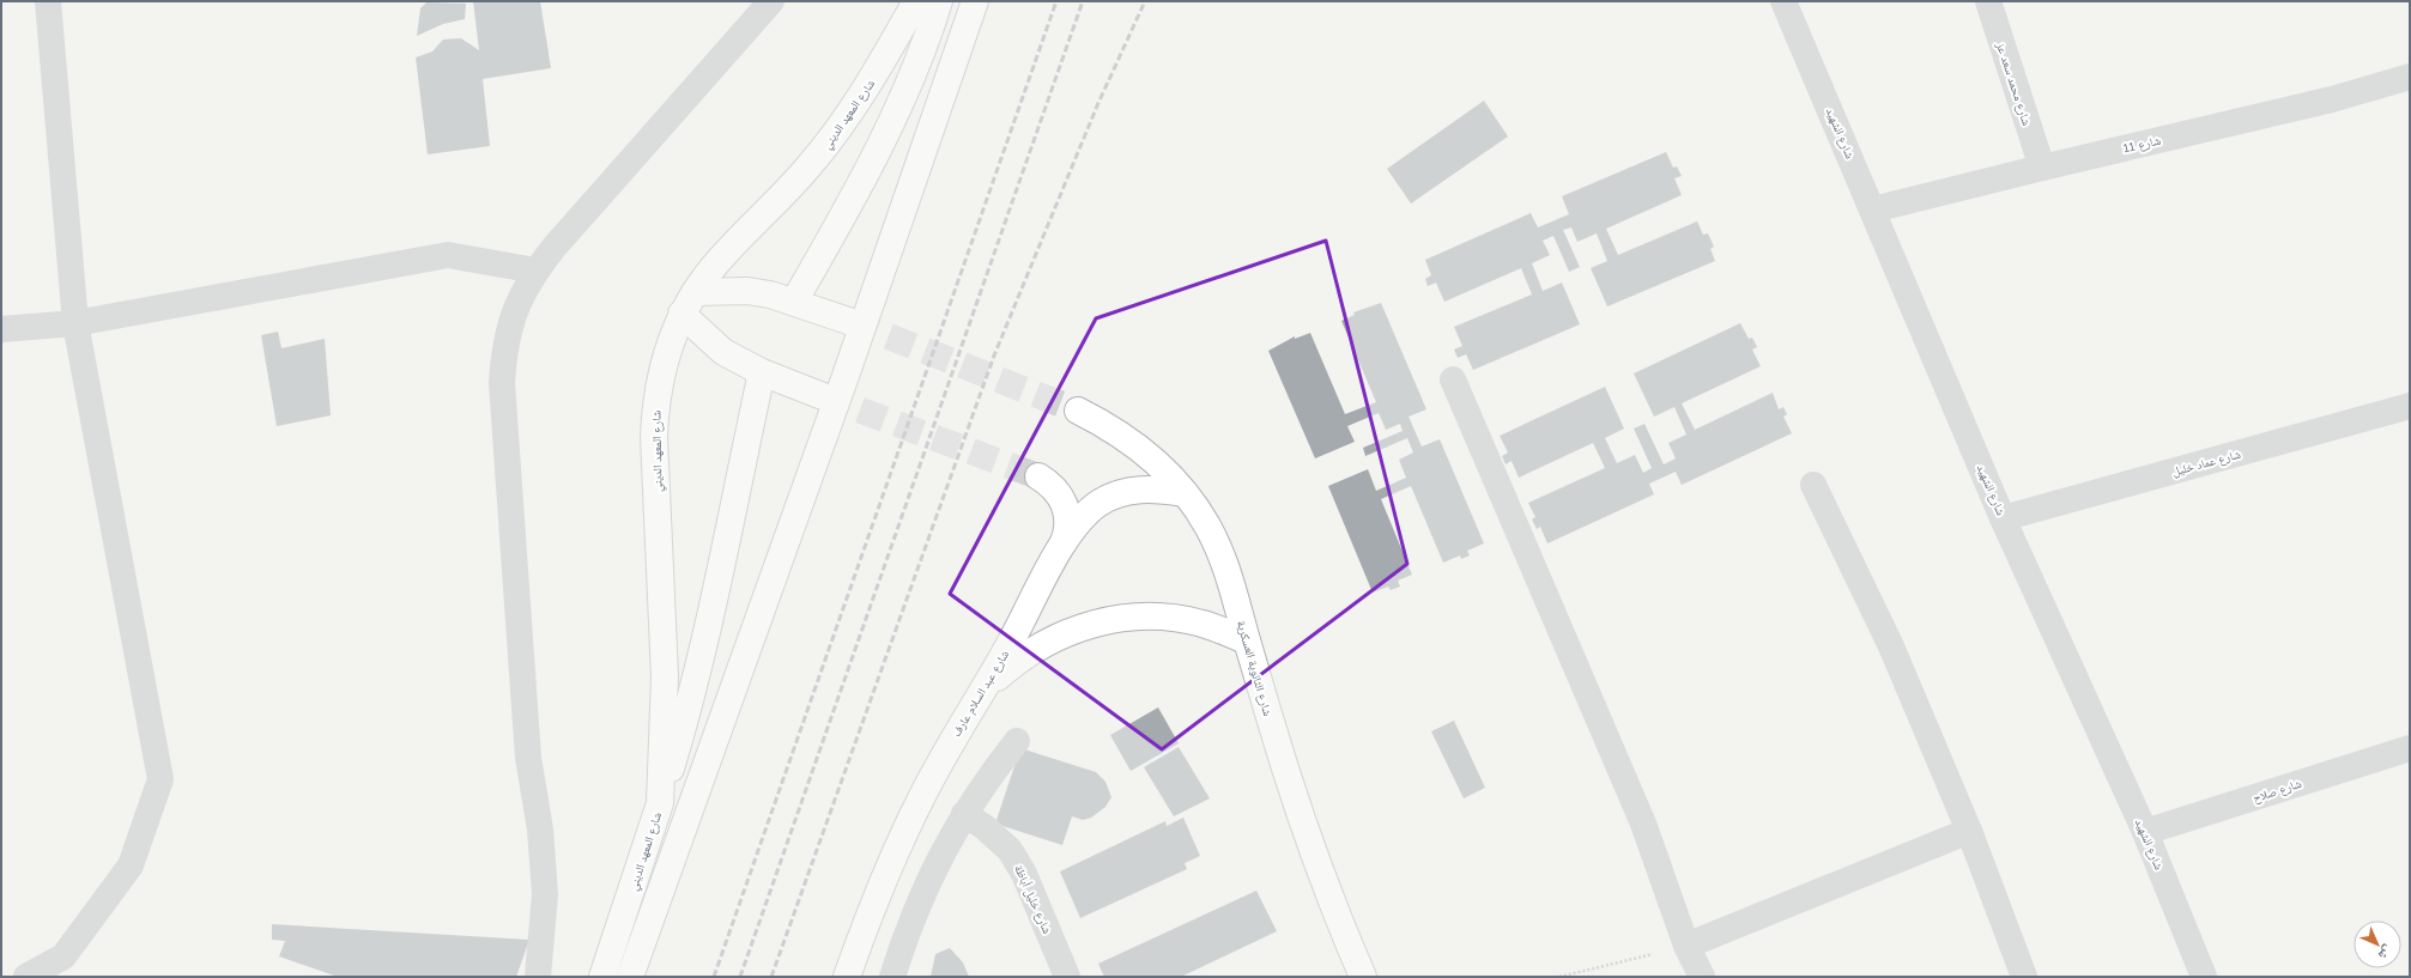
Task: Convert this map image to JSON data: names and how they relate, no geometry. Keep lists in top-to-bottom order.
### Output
{
  "streets": {
    "main road": ["شارع المعهد الديني", "شارع الثانوية العسكرية", "شارع عبد السلام عارف"],
    "street": [
      "شارع محمد سعد عز",
      "شارع الشهيد",
      "شارع 11",
      "شارع عماد خليل",
      "شارع صلاح",
      "شارع خليل أباظة"
    ]
  },
  "crossings": [
    ["شارع محمد سعد عز", "شارع 11"],
    ["شارع الشهيد", "شارع 11"],
    ["شارع الشهيد", "شارع عماد خليل"],
    ["شارع الشهيد", "شارع صلاح"],
    ["شارع الثانوية العسكرية", "شارع عبد السلام عارف"]
  ],
  "north": "bottom right"
}
